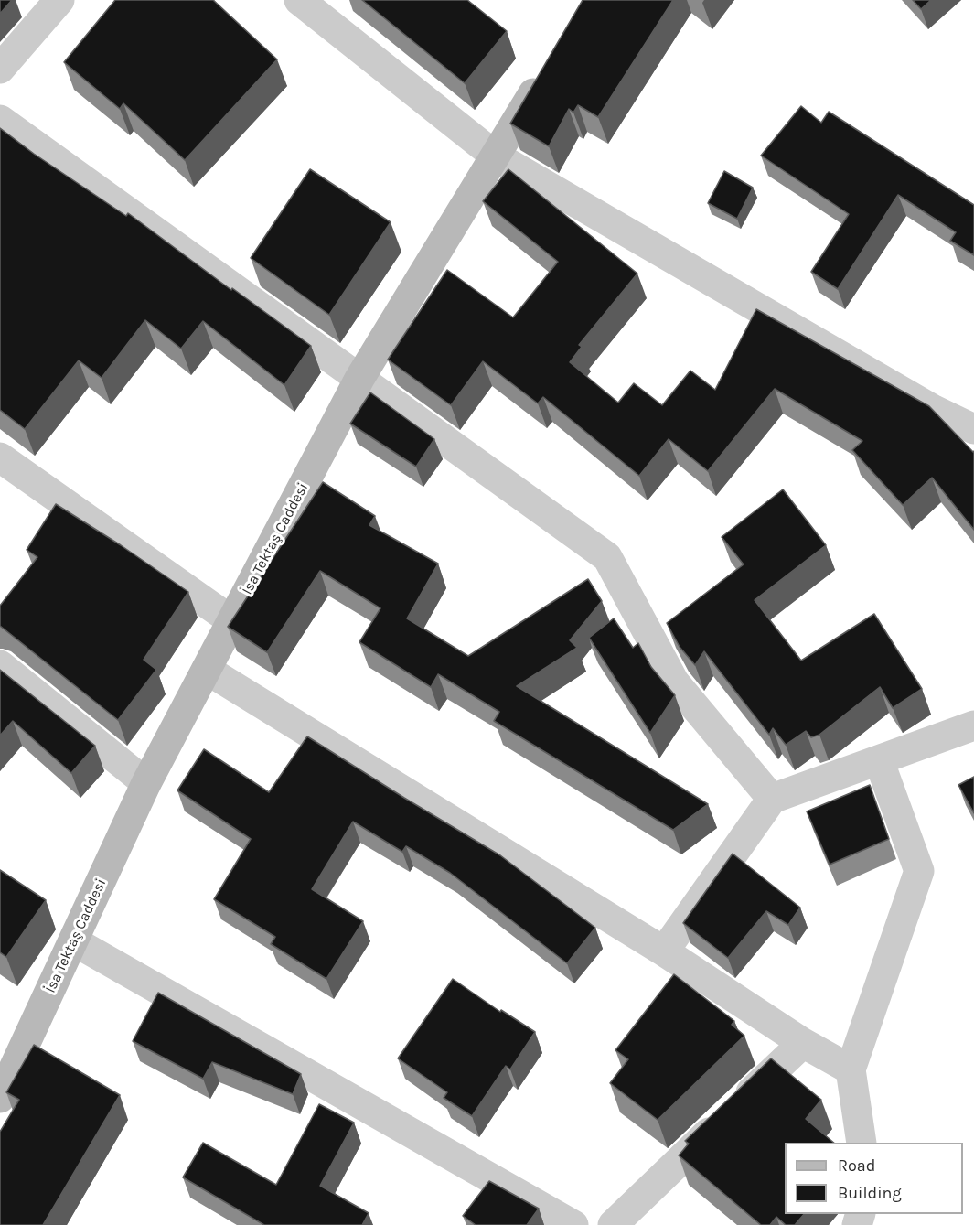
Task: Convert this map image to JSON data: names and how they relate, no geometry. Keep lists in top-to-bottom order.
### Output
{
  "streets": {
    "street": ["İsa Tektaş Caddesi"]
  },
  "legend": ["Road", "Building"]
}
